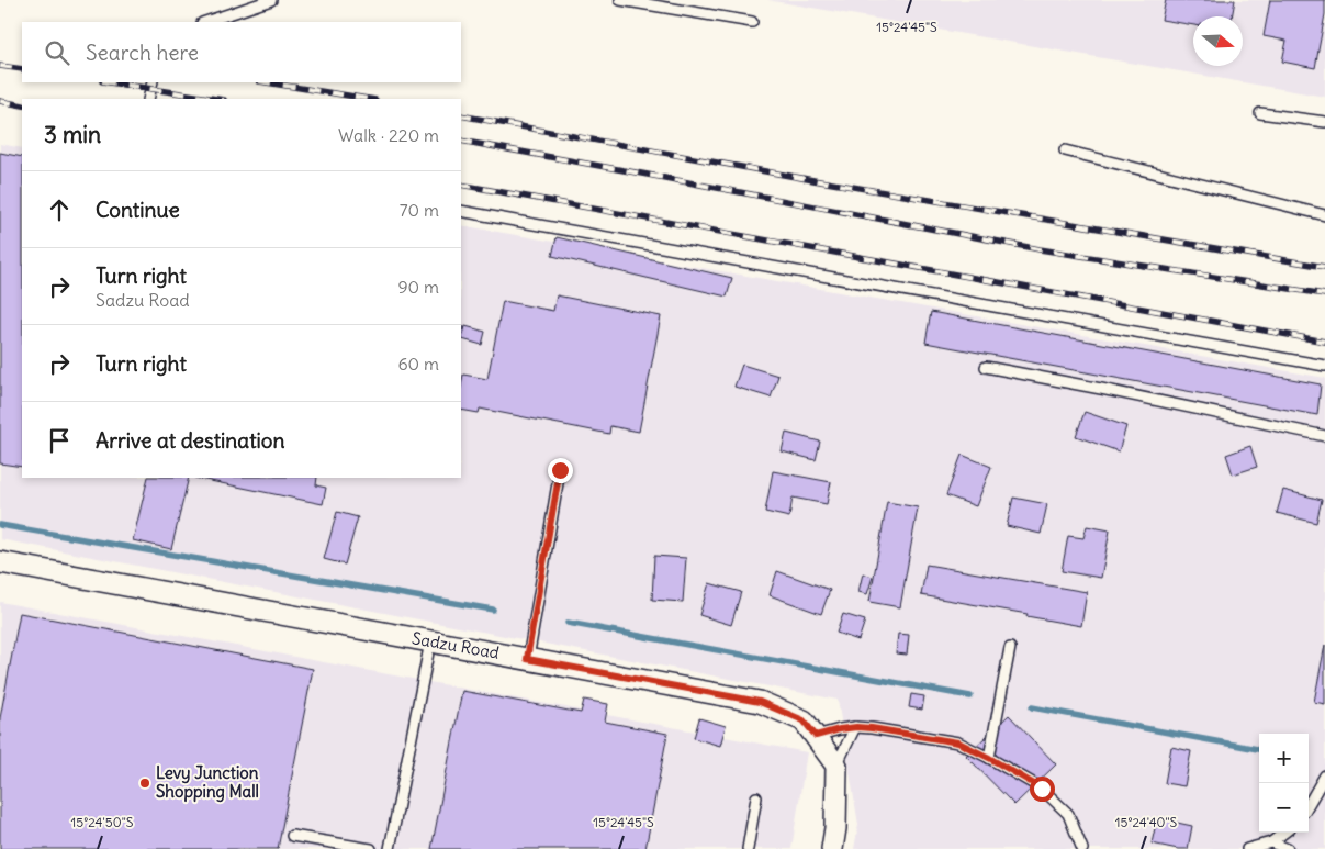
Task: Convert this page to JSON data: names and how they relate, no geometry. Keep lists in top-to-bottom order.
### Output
{
  "streets": {
    "street": ["Sadzu Road"]
  },
  "places": ["Levy Junction Shopping Mall"],
  "north": "right",
  "page": {
    "search": "Search here",
    "heading": ["3 min", "Walk · 220 m"],
    "list": [
      ["Continue", "70 m"],
      ["Turn right", "Sadzu Road", "90 m"],
      ["Turn right", "60 m"],
      "Arrive at destination"
    ],
    "map_buttons": ["+", "−"]
  },
  "coordinates": ["15°24'45\"S", "15°24'50\"S", "15°24'40\"S"]
}
